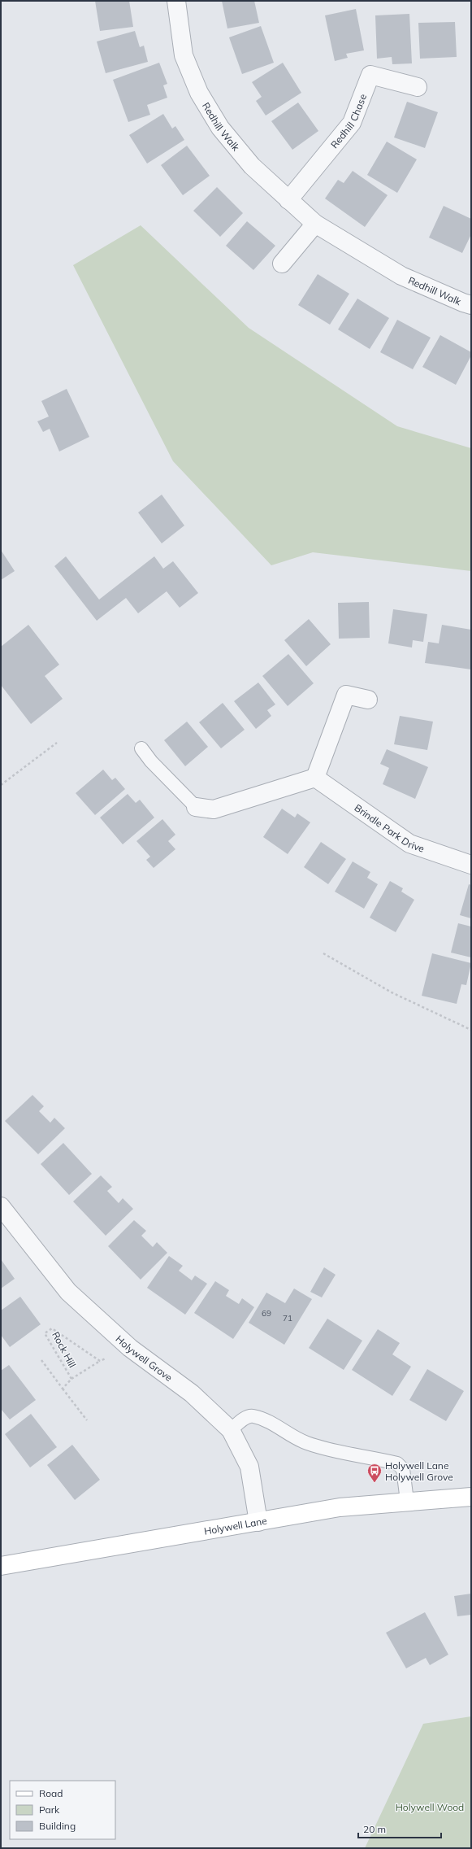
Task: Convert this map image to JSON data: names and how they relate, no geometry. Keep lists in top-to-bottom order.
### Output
{
  "streets": {
    "main road": ["Holywell Lane"],
    "street": [
      "Redhill Chase",
      "Redhill Walk",
      "Brindle Park Drive",
      "Holywell Grove"
    ],
    "path": ["Rock Hill"]
  },
  "crossings": [
    ["Redhill Chase", "Redhill Walk"],
    ["Rock Hill", "Holywell Grove"],
    ["Holywell Grove", "Holywell Lane"]
  ],
  "parks": ["Holywell Wood"],
  "places": {
    "bus stop": ["Holywell Lane Holywell Grove"]
  },
  "house_numbers": ["69", "71"],
  "legend": ["Road", "Park", "Building"],
  "scale_bar": "20 m"
}
